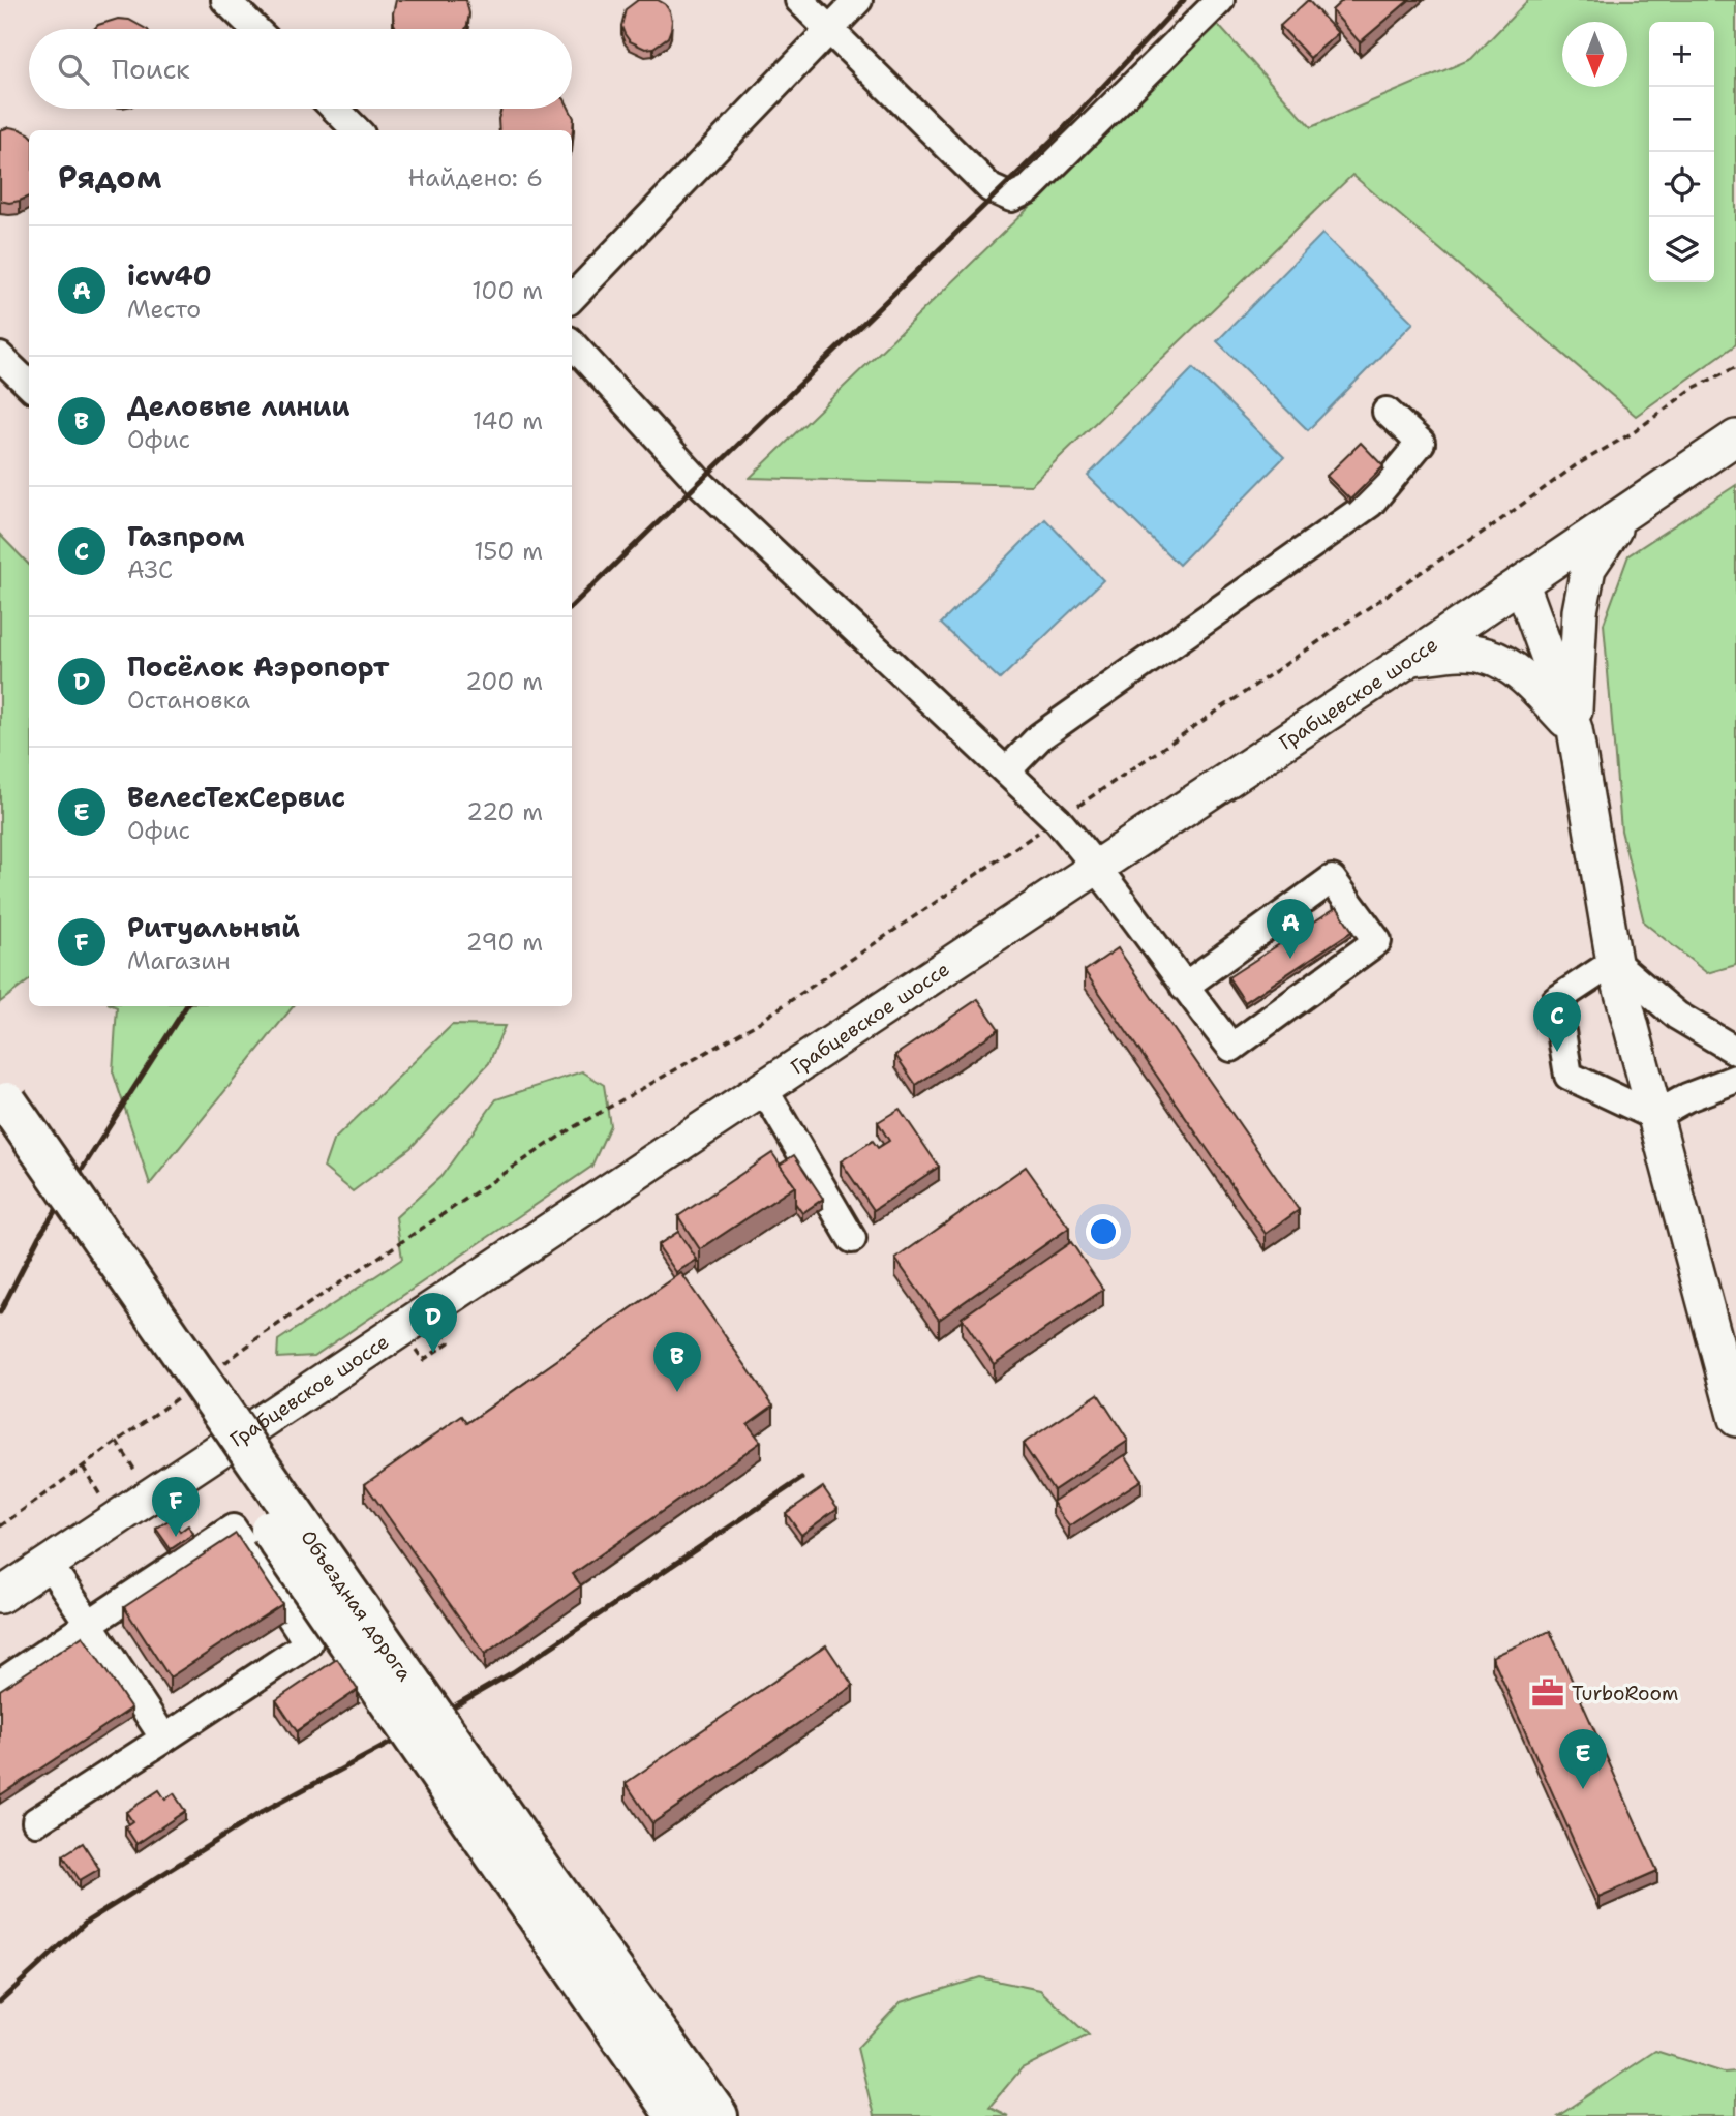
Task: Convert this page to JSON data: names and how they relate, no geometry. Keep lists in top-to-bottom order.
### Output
{
  "streets": {
    "highway": ["Объездная дорога"],
    "main road": ["Грабцевское шоссе"]
  },
  "places": {
    "office": ["TurboRoom"]
  },
  "north": "bottom",
  "page": {
    "map_buttons": ["+", "−"],
    "search": "Поиск",
    "heading": ["Рядом", "Найдено: 6"],
    "list": [
      {
        "mark": "A",
        "name": "icw40",
        "note": "Место",
        "value": "100 m"
      },
      {
        "mark": "B",
        "name": "Деловые линии",
        "note": "Офис",
        "value": "140 m"
      },
      {
        "mark": "C",
        "name": "Газпром",
        "note": "АЗС",
        "value": "150 m"
      },
      {
        "mark": "D",
        "name": "Посёлок Аэропорт",
        "note": "Остановка",
        "value": "200 m"
      },
      {
        "mark": "E",
        "name": "ВелесТехСервис",
        "note": "Офис",
        "value": "220 m"
      },
      {
        "mark": "F",
        "name": "Ритуальный",
        "note": "Магазин",
        "value": "290 m"
      }
    ],
    "pins": [
      "A",
      "C",
      "D",
      "B",
      "F",
      "E"
    ]
  }
}
